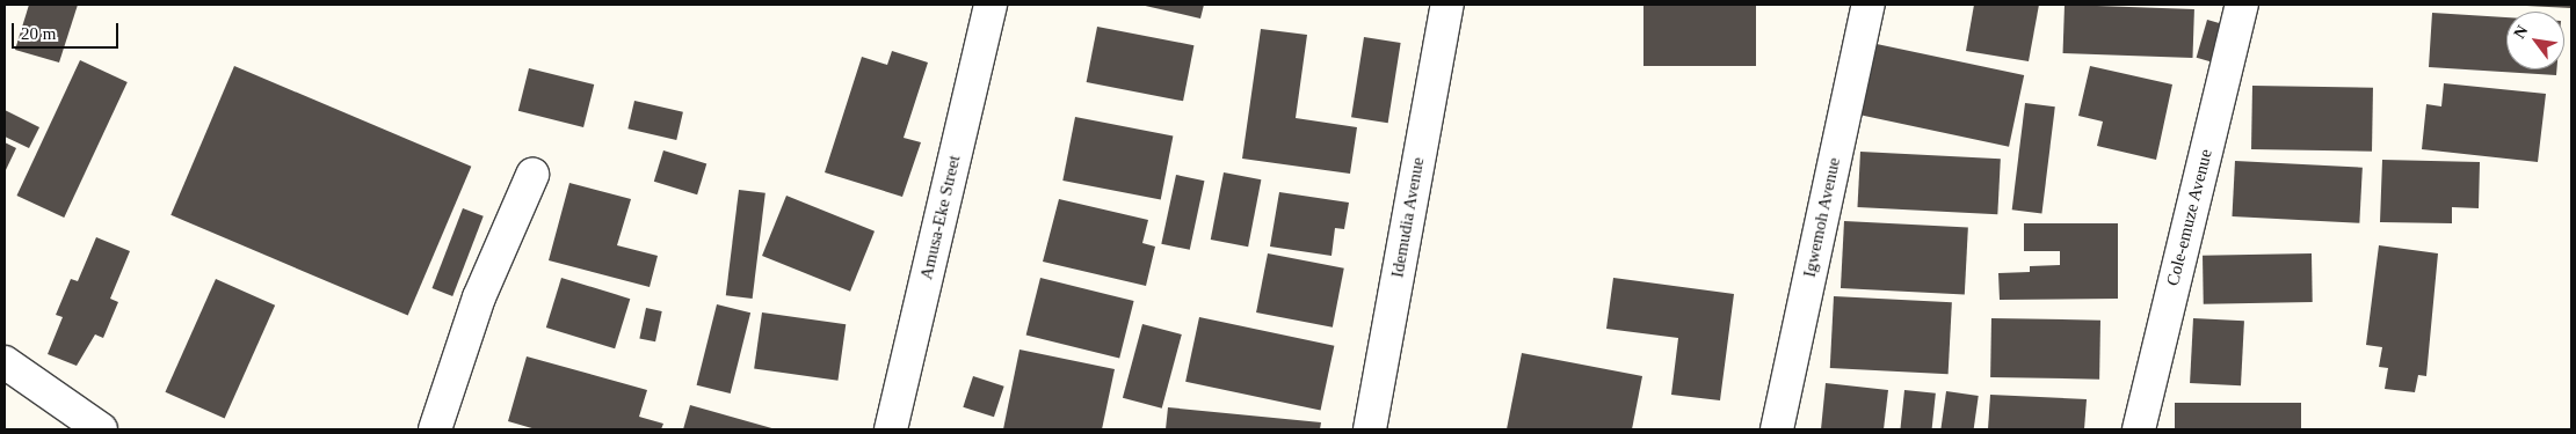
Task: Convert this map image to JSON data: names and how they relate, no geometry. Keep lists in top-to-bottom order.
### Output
{
  "streets": {
    "street": [
      "Amusa-Eke Street",
      "Idemudia Avenue",
      "Igwemoh Avenue",
      "Cole-emuze Avenue"
    ]
  },
  "scale_bar": "20 m",
  "north": "top left"
}
